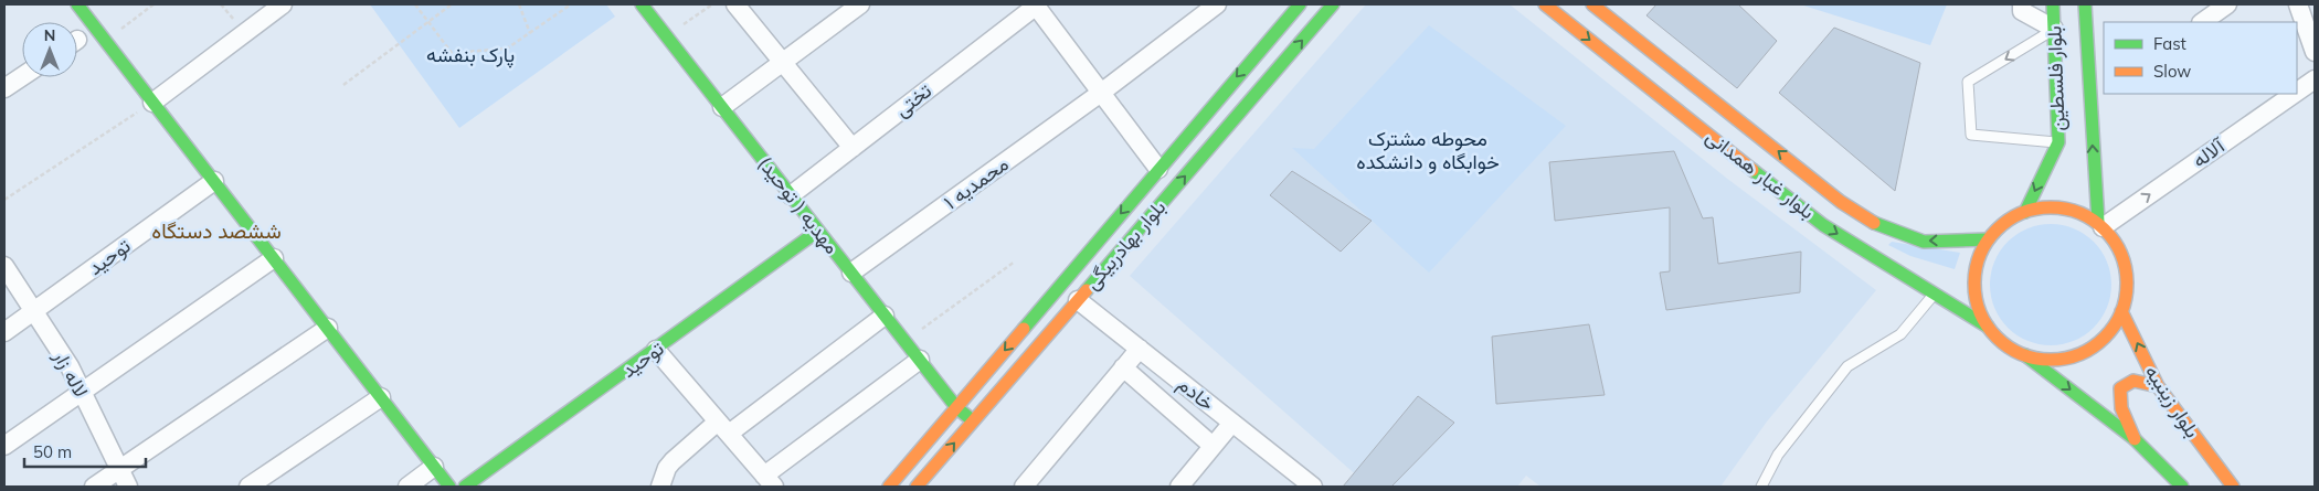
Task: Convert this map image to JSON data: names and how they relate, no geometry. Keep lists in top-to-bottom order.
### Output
{
  "streets": {
    "main road": [
      "بلوار فلسطین",
      "بلوار غبار همدانی",
      "مهدیه ( توحید)",
      "بلوار بهادربیگی",
      "توحید",
      "بلوار زینبیه"
    ],
    "street": [
      "تختی",
      "آلاله",
      "محمدیه ۱",
      "لاله زار",
      "خادم"
    ]
  },
  "crossings": [
    ["بلوار فلسطین", "آلاله"],
    ["بلوار فلسطین", "بلوار غبار همدانی"],
    ["بلوار فلسطین", "بلوار زینبیه"],
    ["تختی", "مهدیه ( توحید)"],
    ["آلاله", "بلوار غبار همدانی"],
    ["آلاله", "بلوار زینبیه"],
    ["بلوار غبار همدانی", "بلوار زینبیه"],
    ["محمدیه ۱", "مهدیه ( توحید)"],
    ["مهدیه ( توحید)", "بلوار بهادربیگی"],
    ["مهدیه ( توحید)", "توحید"],
    ["بلوار بهادربیگی", "خادم"],
    ["توحید", "لاله زار"]
  ],
  "one_way": ["آلاله", "بلوار زینبیه"],
  "districts": ["ششصد دستگاه"],
  "parks": ["پارک بنفشه", "محوطه مشترک خوابگاه و دانشکده"],
  "legend": ["Fast", "Slow"],
  "scale_bar": "50 m",
  "north": "top"
}
